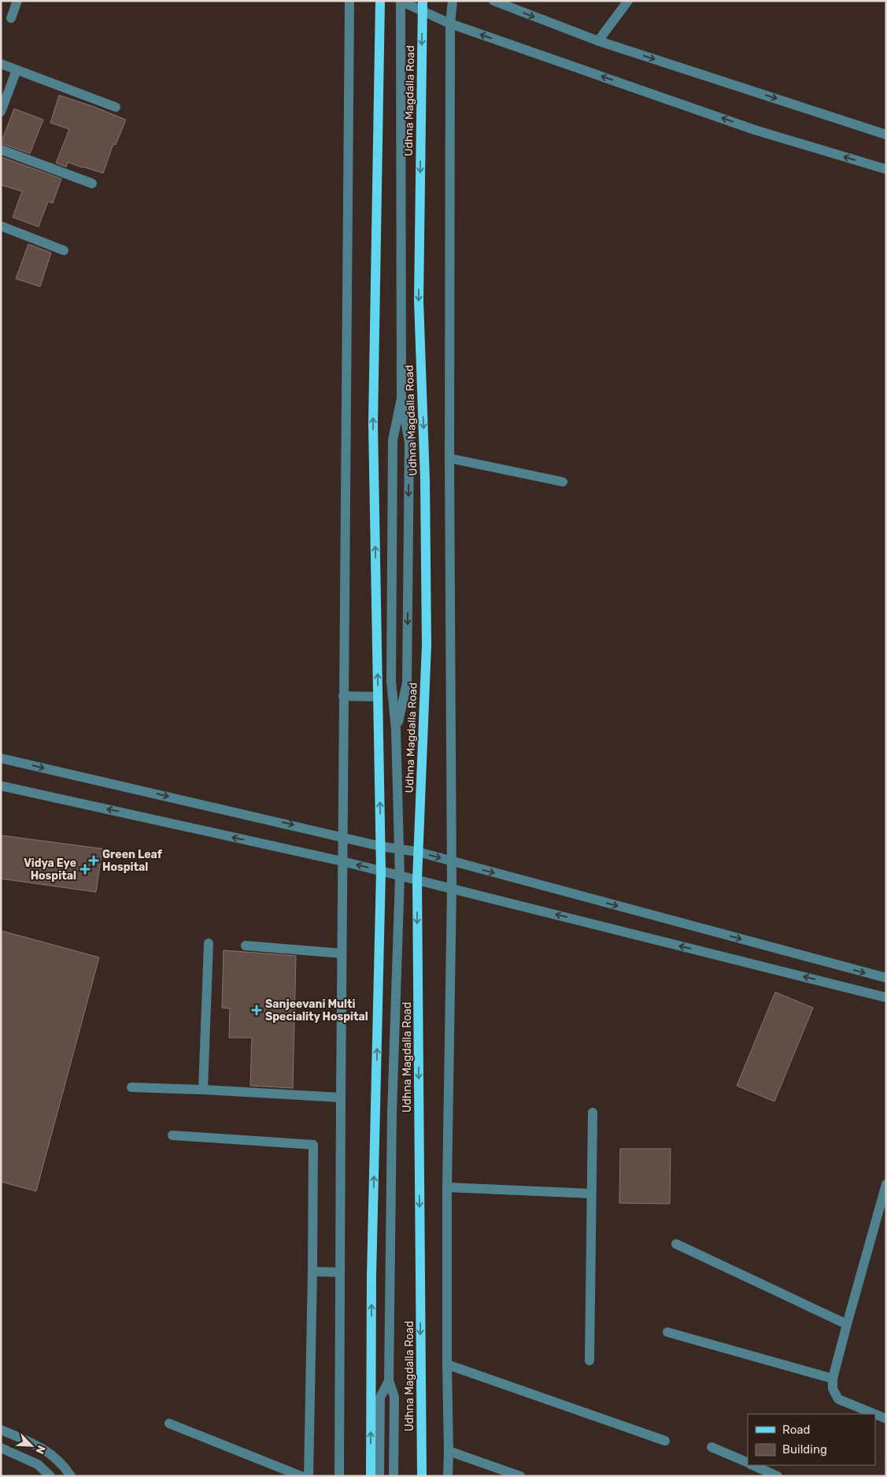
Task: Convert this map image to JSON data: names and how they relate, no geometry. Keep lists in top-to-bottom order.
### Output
{
  "streets": {
    "main road": ["Udhna Magdalla Road"]
  },
  "places": {
    "health": ["Green Leaf Hospital", "Vidya Eye Hospital", "Sanjeevani Multi Speciality Hospital"]
  },
  "legend": ["Road", "Building"],
  "north": "bottom right"
}
